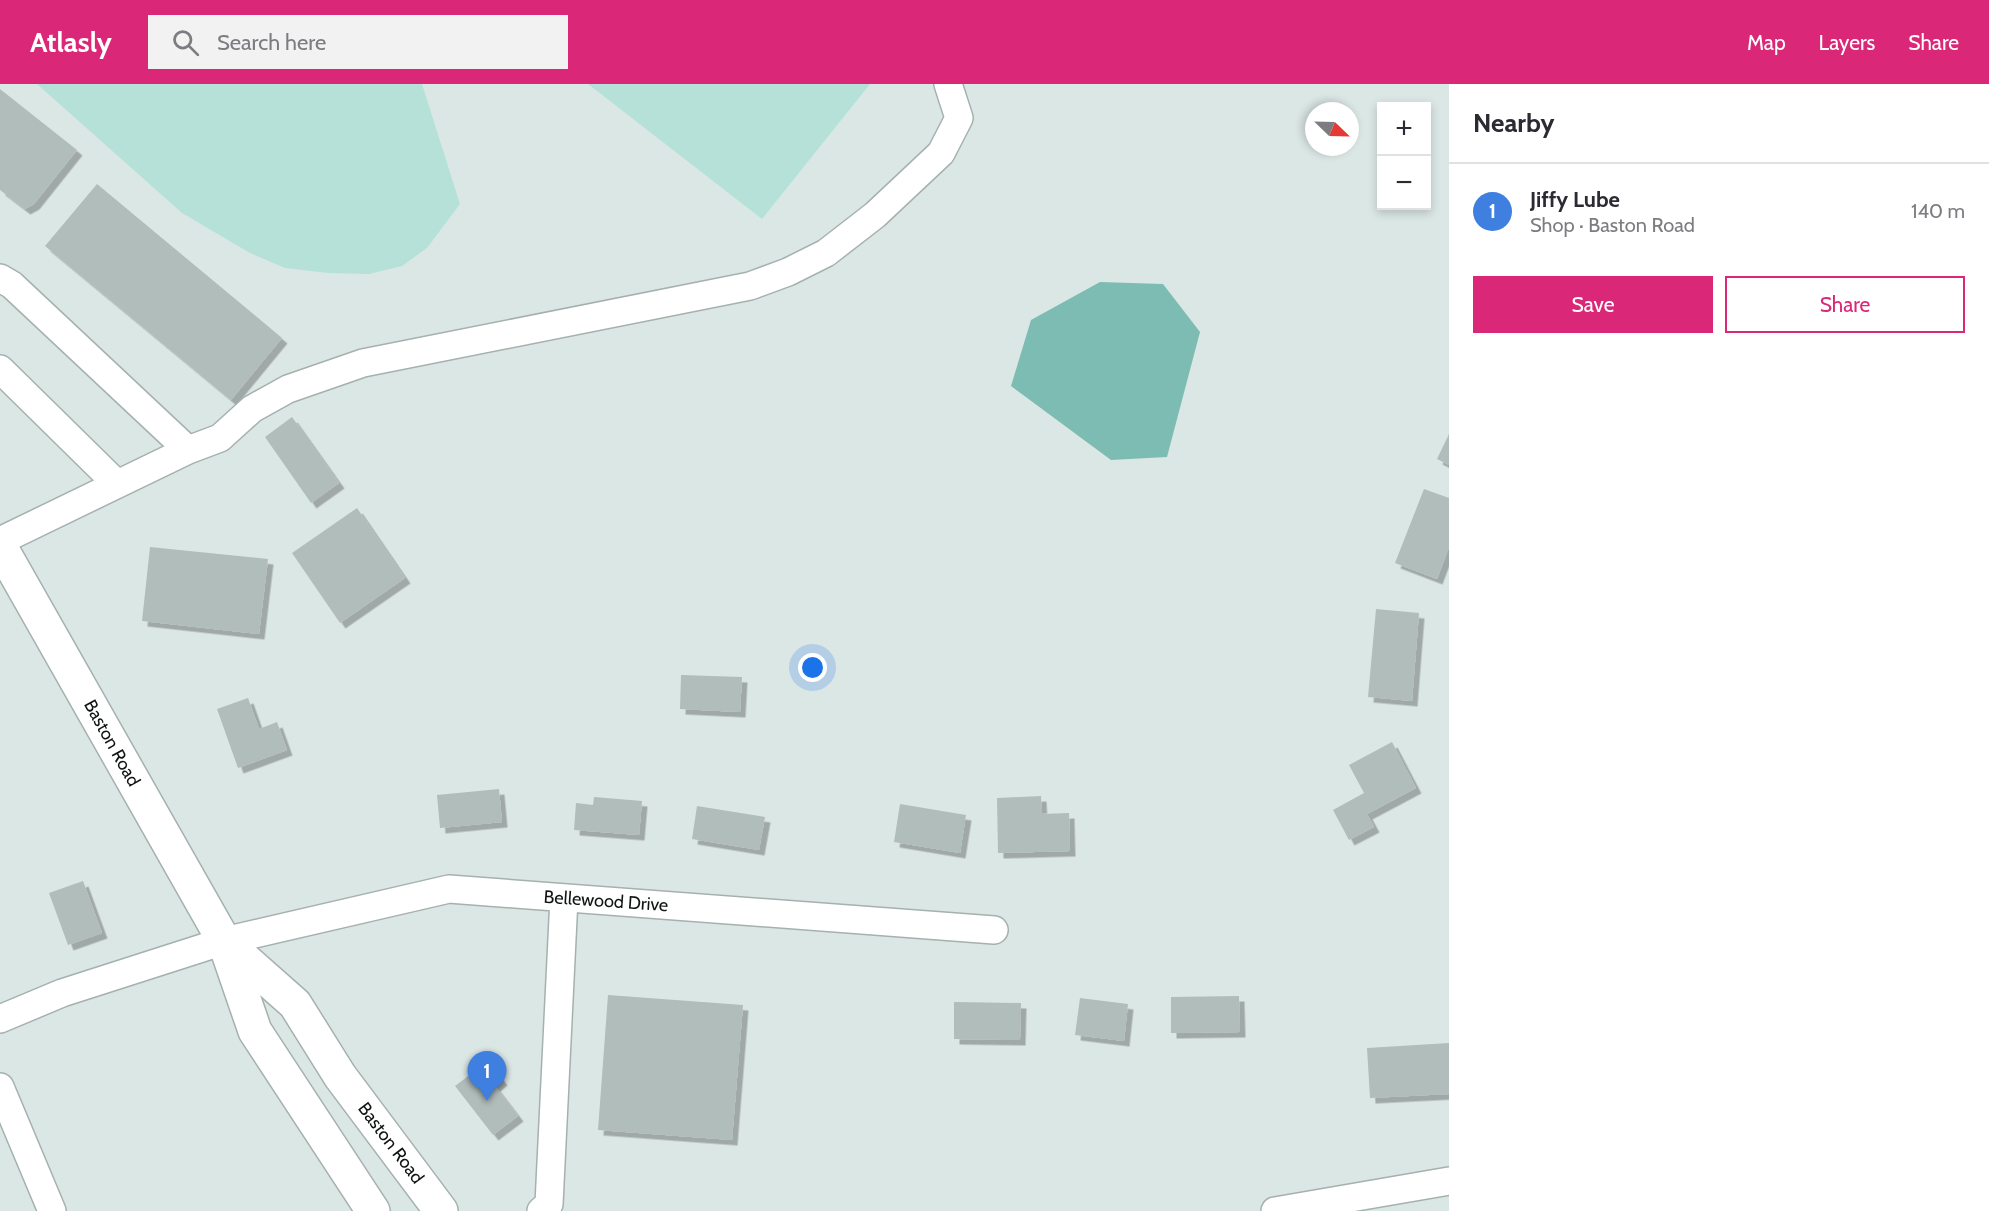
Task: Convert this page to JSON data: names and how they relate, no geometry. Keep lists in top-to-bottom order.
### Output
{
  "streets": {
    "main road": ["Baston Road"],
    "street": ["Bellewood Drive"]
  },
  "crossings": [
    ["Baston Road", "Bellewood Drive"]
  ],
  "north": "bottom right",
  "page": {
    "header": "Atlasly",
    "search": "Search here",
    "nav": ["Map", "Layers", "Share"],
    "heading": "Nearby",
    "map_buttons": ["+", "−"],
    "list": [
      {
        "mark": "1",
        "name": "Jiffy Lube",
        "note": "Shop · Baston Road",
        "value": "140 m"
      }
    ],
    "buttons": ["Save", "Share"],
    "pins": "1"
  }
}
